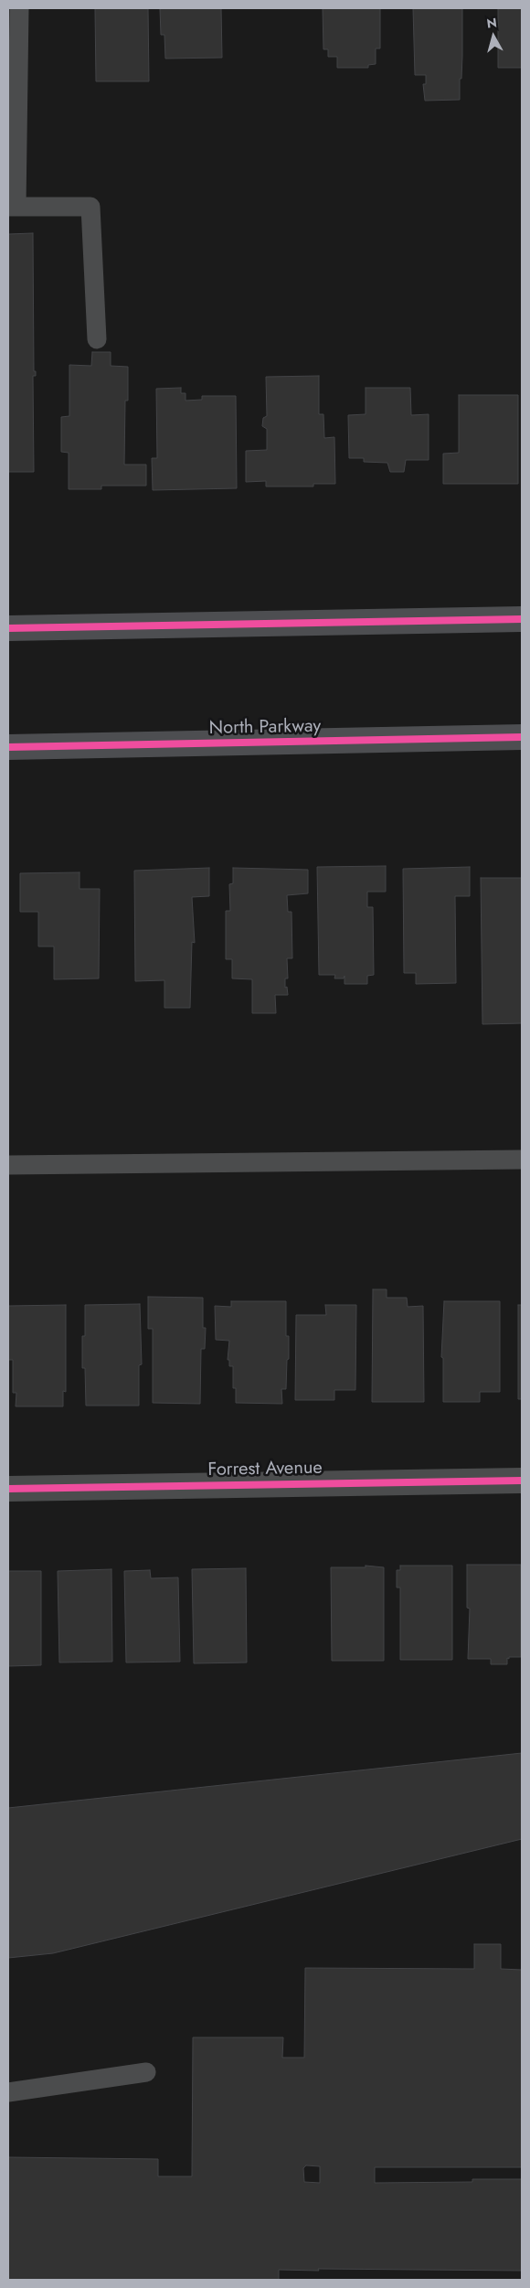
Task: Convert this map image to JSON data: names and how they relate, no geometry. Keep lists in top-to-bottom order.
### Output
{
  "streets": {
    "main road": ["North Parkway"],
    "street": ["Forrest Avenue"]
  },
  "north": "top"
}
